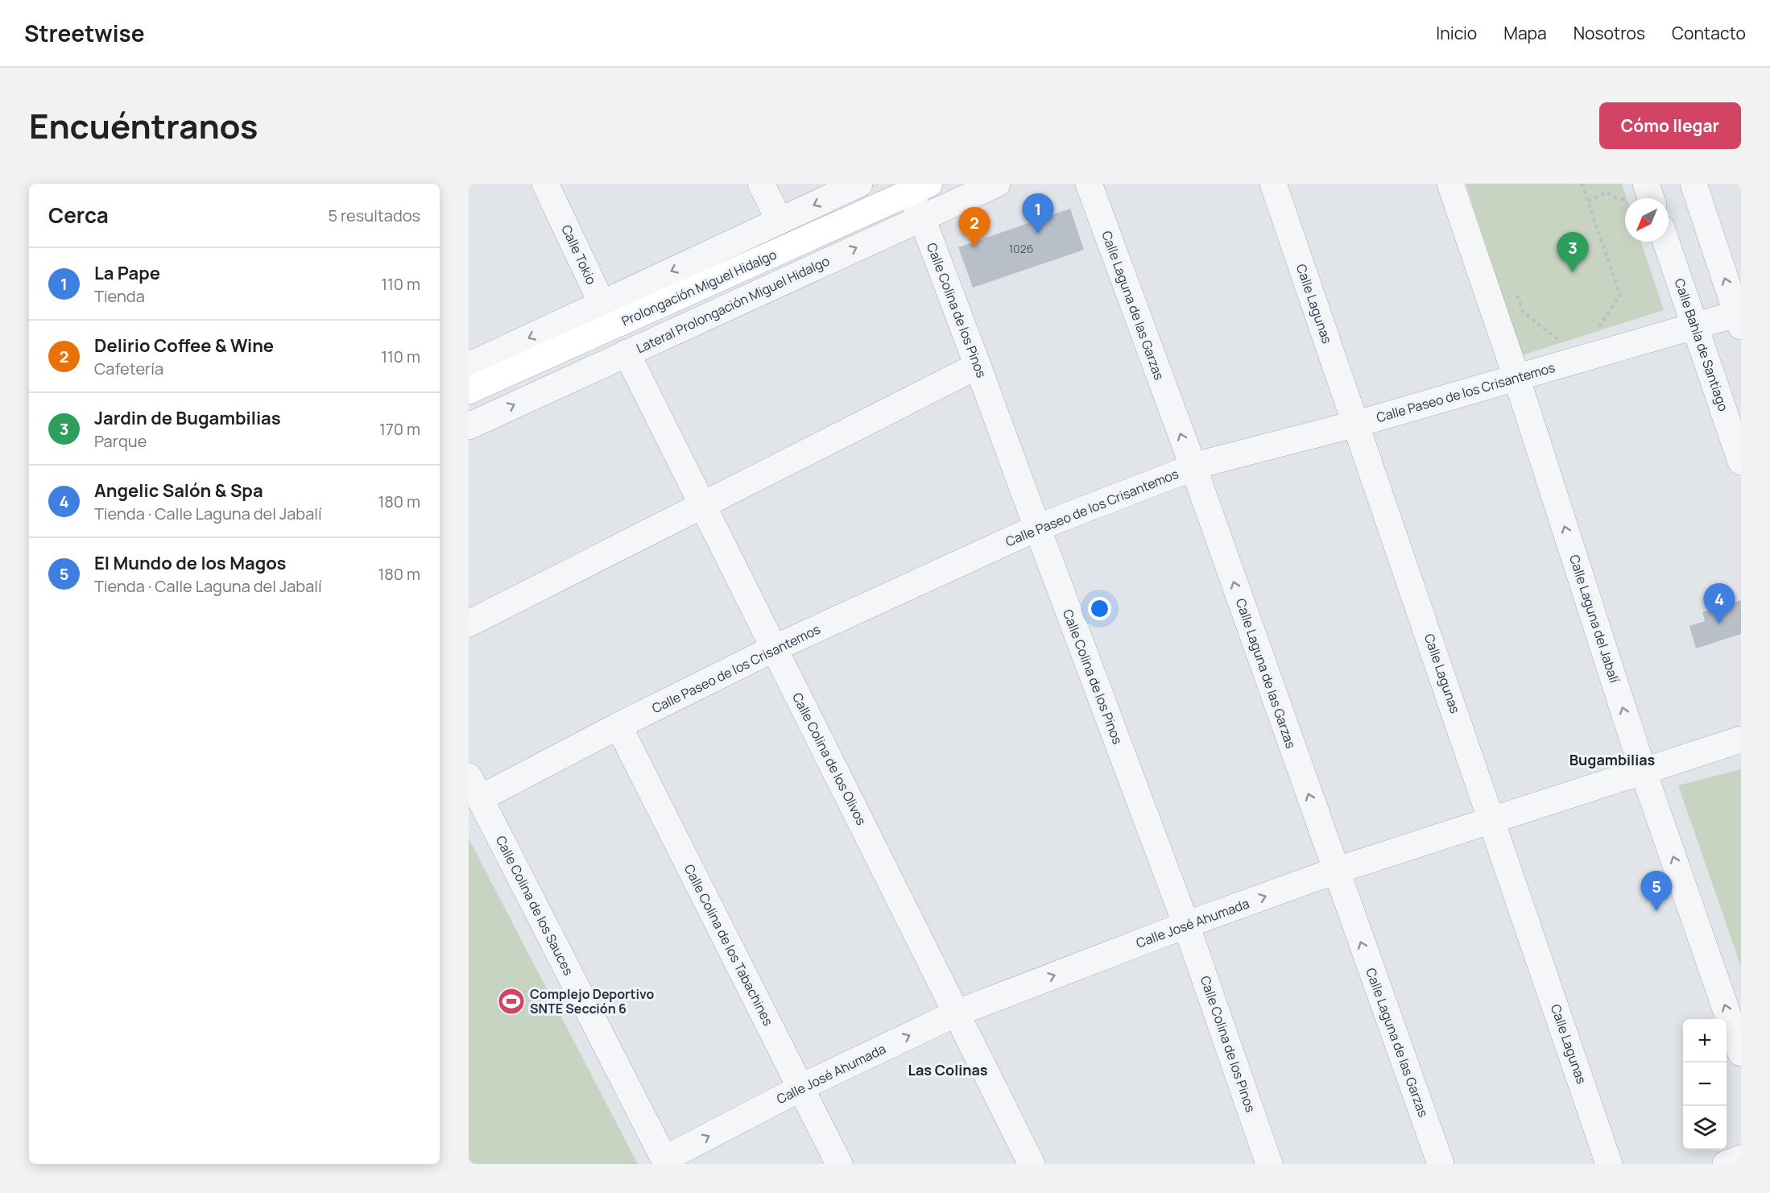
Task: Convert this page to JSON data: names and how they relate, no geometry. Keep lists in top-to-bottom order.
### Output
{
  "streets": {
    "main road": ["Prolongación Miguel Hidalgo"],
    "street": [
      "Calle Tokio",
      "Calle Lagunas",
      "Lateral Prolongación Miguel Hidalgo",
      "Calle Laguna de las Garzas",
      "Calle Colina de los Pinos",
      "Calle Bahía de Santiago",
      "Calle Paseo de los Crisantemos",
      "Calle Laguna del Jabalí",
      "Calle Colina de los Olivos",
      "Calle Colina de los Sauces",
      "Calle José Ahumada",
      "Calle Colina de los Tabachines"
    ]
  },
  "crossings": [
    ["Calle Tokio", "Prolongación Miguel Hidalgo"],
    ["Prolongación Miguel Hidalgo", "Calle Colina de los Pinos"],
    ["Calle Lagunas", "Calle Paseo de los Crisantemos"],
    ["Calle Lagunas", "Calle José Ahumada"],
    ["Lateral Prolongación Miguel Hidalgo", "Calle Colina de los Pinos"],
    ["Lateral Prolongación Miguel Hidalgo", "Calle Colina de los Olivos"],
    ["Calle Laguna de las Garzas", "Calle Paseo de los Crisantemos"],
    ["Calle Laguna de las Garzas", "Calle José Ahumada"],
    ["Calle Colina de los Pinos", "Calle Paseo de los Crisantemos"],
    ["Calle Colina de los Pinos", "Calle José Ahumada"],
    ["Calle Bahía de Santiago", "Calle Paseo de los Crisantemos"],
    ["Calle Paseo de los Crisantemos", "Calle Laguna del Jabalí"],
    ["Calle Paseo de los Crisantemos", "Calle Colina de los Olivos"],
    ["Calle Paseo de los Crisantemos", "Calle Colina de los Sauces"],
    ["Calle Paseo de los Crisantemos", "Calle Colina de los Tabachines"],
    ["Calle Laguna del Jabalí", "Calle José Ahumada"],
    ["Calle Colina de los Olivos", "Calle José Ahumada"],
    ["Calle Colina de los Sauces", "Calle José Ahumada"],
    ["Calle José Ahumada", "Calle Colina de los Tabachines"]
  ],
  "one_way": ["Calle Laguna de las Garzas", "Calle Laguna del Jabalí", "Calle José Ahumada"],
  "districts": ["Bugambilias", "Las Colinas"],
  "places": {
    "sports": ["Complejo Deportivo SNTE Sección 6"]
  },
  "house_numbers": ["1026"],
  "north": "bottom left",
  "page": {
    "header": "Streetwise",
    "nav": [
      "Inicio",
      "Mapa",
      "Nosotros",
      "Contacto"
    ],
    "title": "Encuéntranos",
    "buttons": "Cómo llegar",
    "heading": ["Cerca", "5 resultados"],
    "pins": [
      "1",
      "2",
      "3",
      "4",
      "5"
    ],
    "list": [
      {
        "mark": "1",
        "name": "La Pape",
        "note": "Tienda",
        "value": "110 m"
      },
      {
        "mark": "2",
        "name": "Delirio Coffee & Wine",
        "note": "Cafetería",
        "value": "110 m"
      },
      {
        "mark": "3",
        "name": "Jardin de Bugambilias",
        "note": "Parque",
        "value": "170 m"
      },
      {
        "mark": "4",
        "name": "Angelic Salón & Spa",
        "note": "Tienda · Calle Laguna del Jabalí",
        "value": "180 m"
      },
      {
        "mark": "5",
        "name": "El Mundo de los Magos",
        "note": "Tienda · Calle Laguna del Jabalí",
        "value": "180 m"
      }
    ],
    "map_buttons": ["+", "−"]
  }
}
